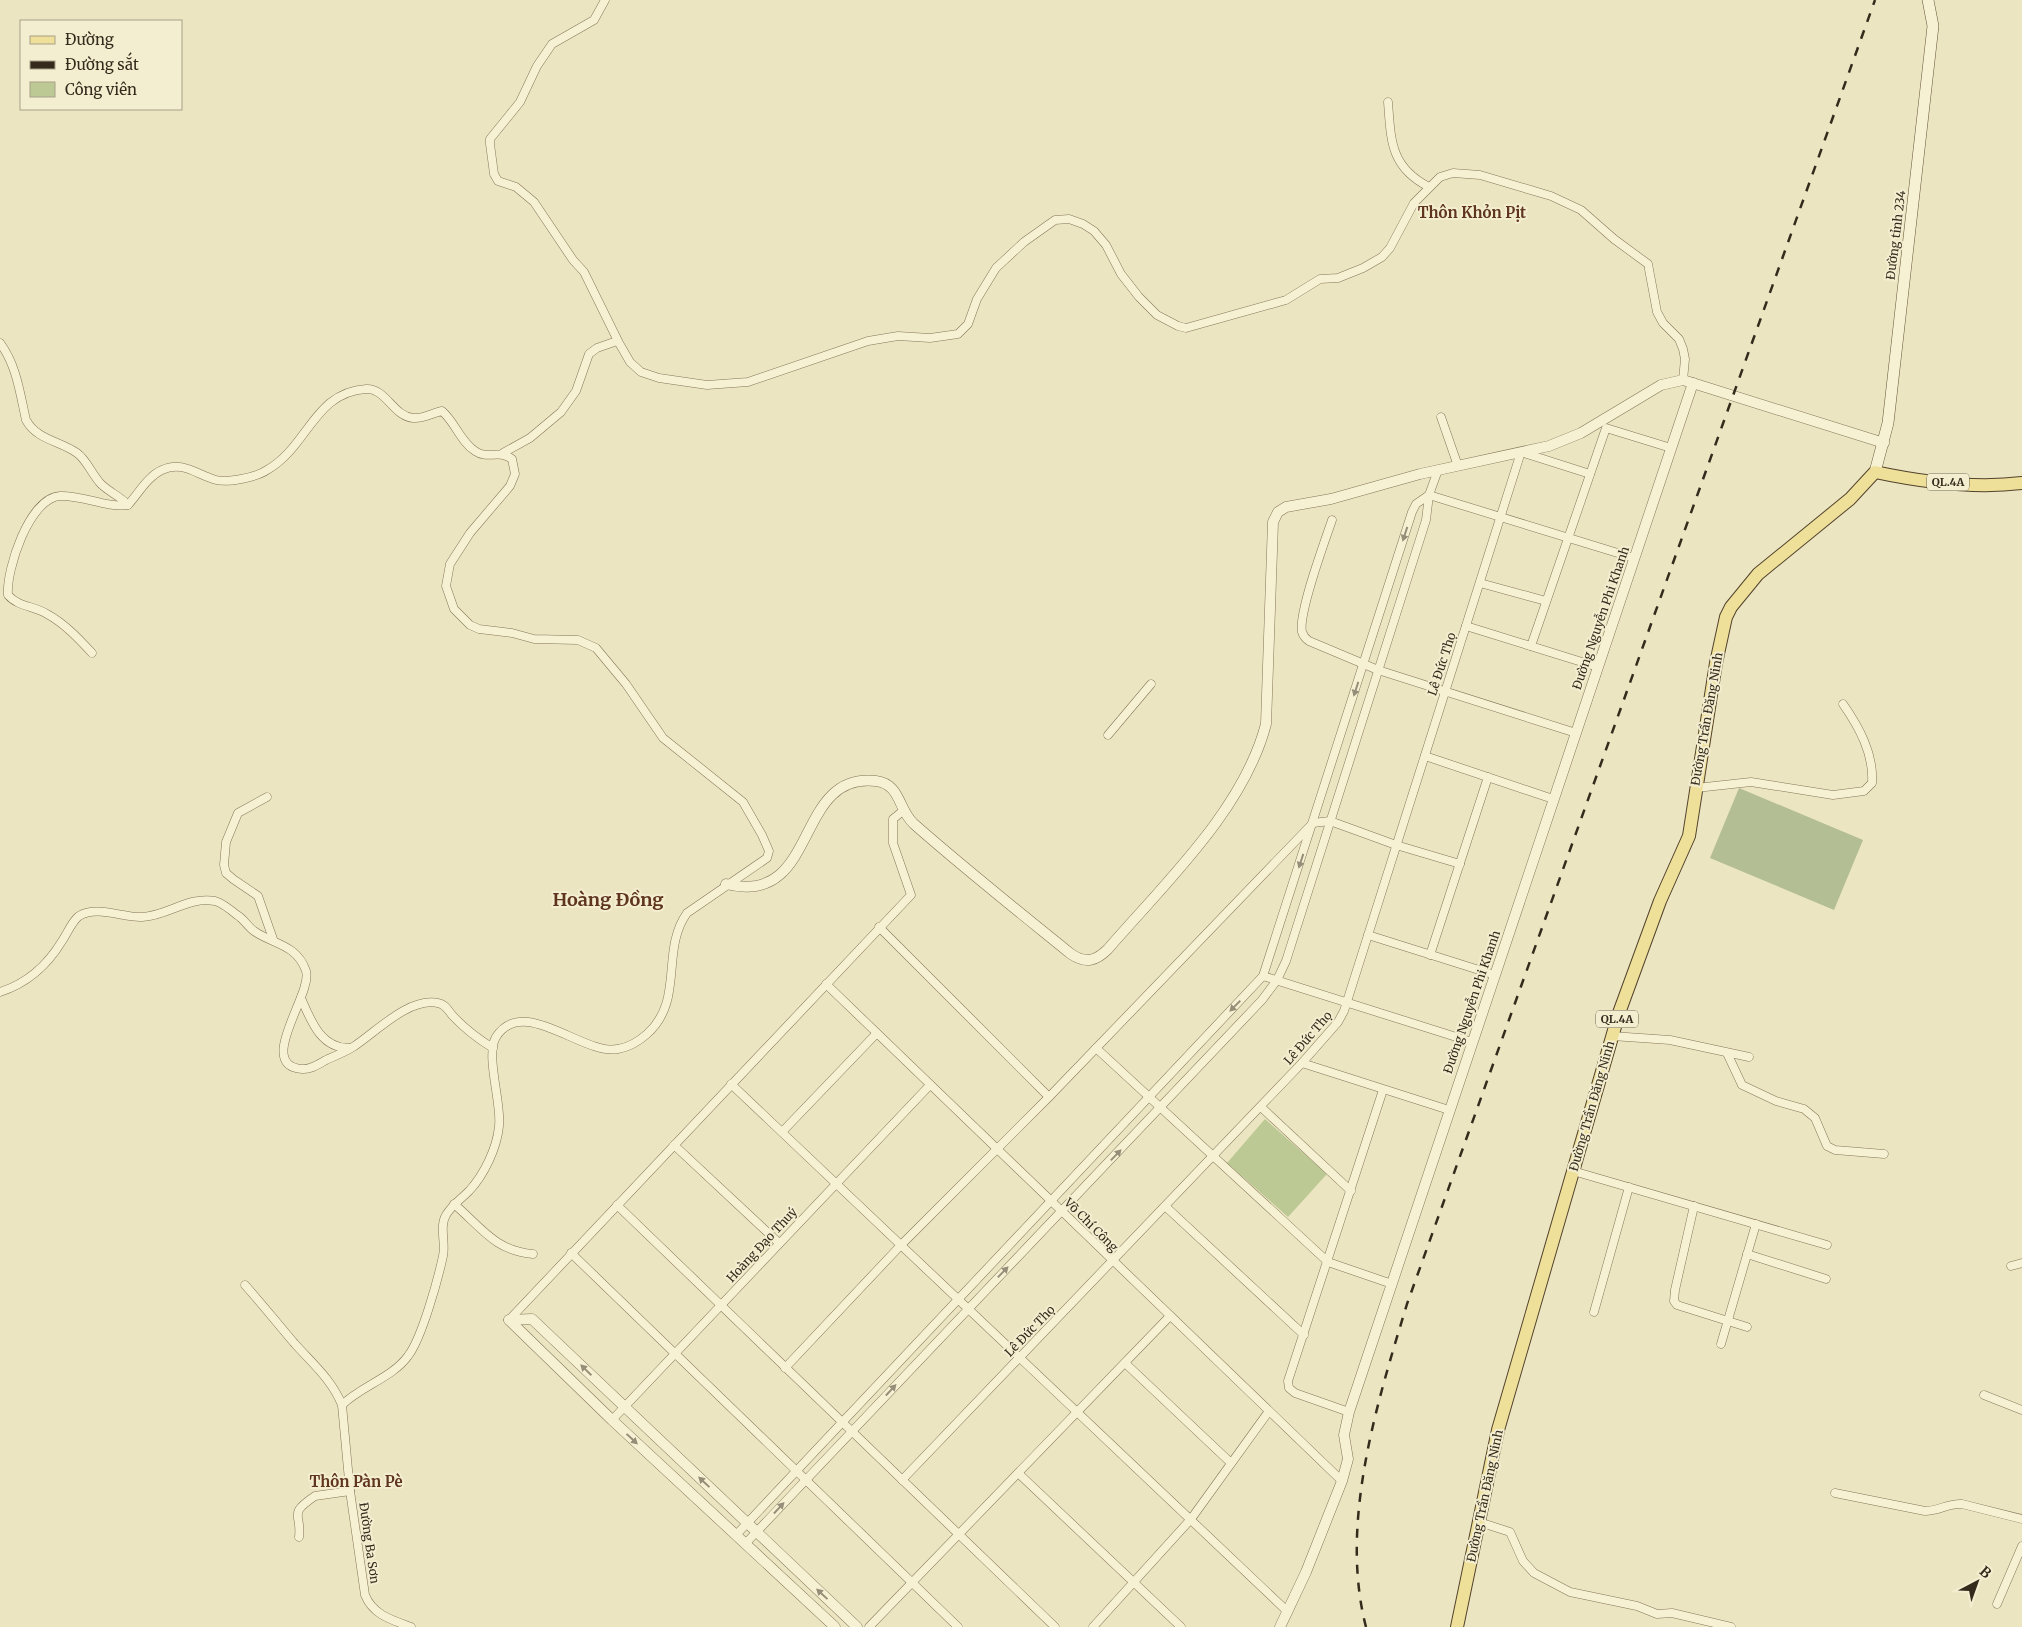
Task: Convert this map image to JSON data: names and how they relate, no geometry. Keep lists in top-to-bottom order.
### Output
{
  "streets": {
    "main road": ["Đường tỉnh 234", "QL.4A", "Đường Trần Đăng Ninh"],
    "street": [
      "Đường Nguyễn Phi Khanh",
      "Lê Đức Thọ",
      "Võ Chí Công",
      "Hoàng Đạo Thuý",
      "Đường Ba Sơn"
    ]
  },
  "crossings": [
    ["Đường tỉnh 234", "QL.4A"],
    ["Đường tỉnh 234", "Đường Trần Đăng Ninh"],
    ["QL.4A", "Đường Trần Đăng Ninh"],
    ["Đường Nguyễn Phi Khanh", "Võ Chí Công"],
    ["Lê Đức Thọ", "Võ Chí Công"],
    ["Võ Chí Công", "Hoàng Đạo Thuý"]
  ],
  "districts": ["Thôn Khỏn Pịt", "Hoàng Đồng", "Thôn Pàn Pè"],
  "legend": ["Đường", "Đường sắt", "Công viên"],
  "north": "top right"
}
